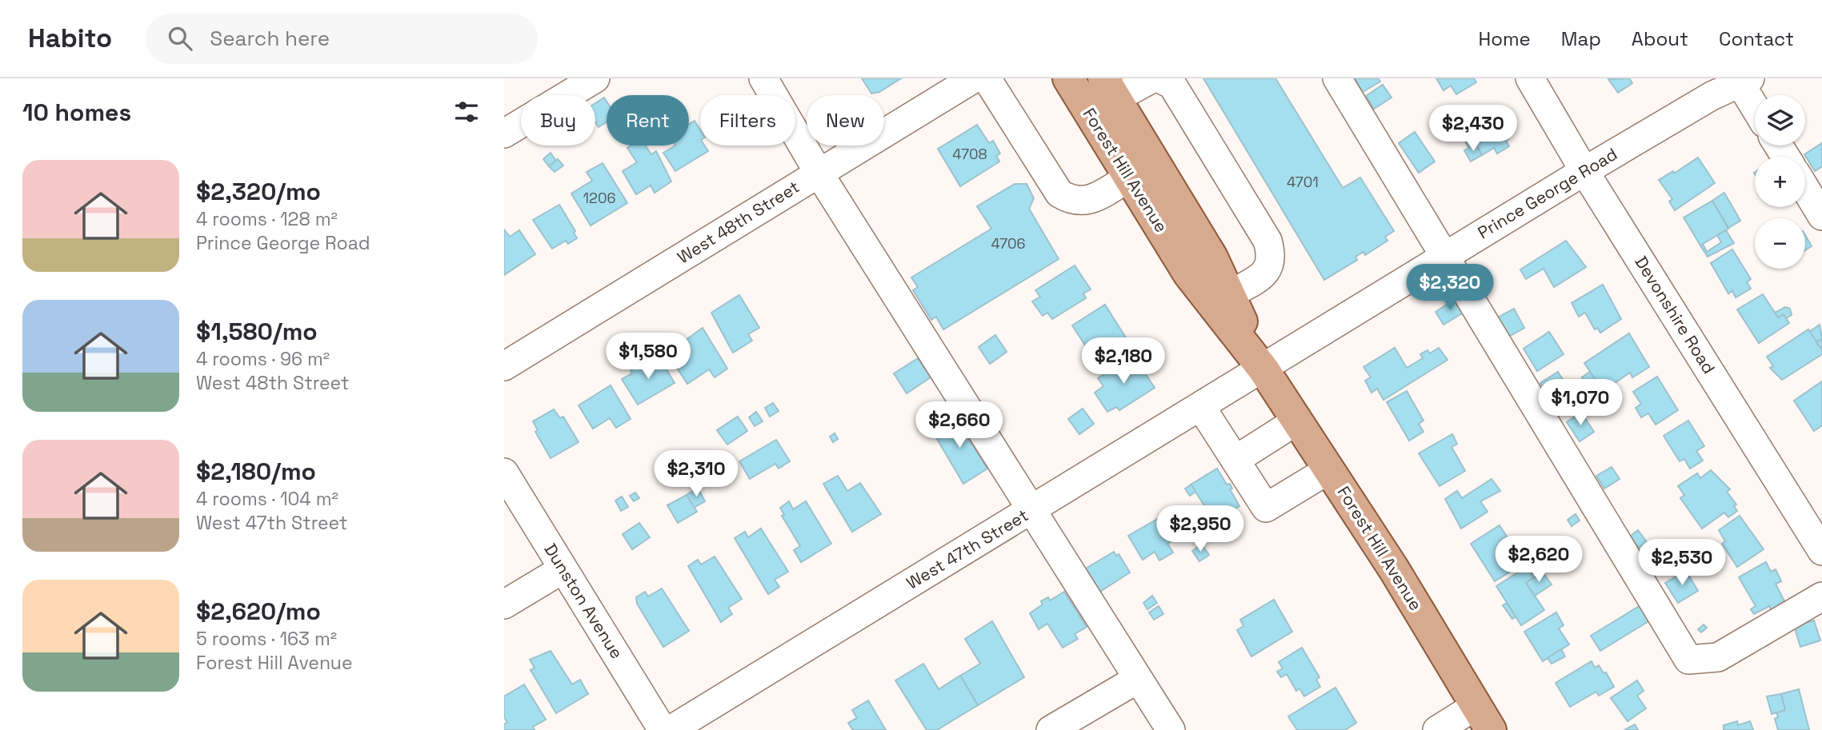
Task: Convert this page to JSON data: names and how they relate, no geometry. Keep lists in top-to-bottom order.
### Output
{
  "streets": {
    "main road": ["Forest Hill Avenue"],
    "street": [
      "Prince George Road",
      "West 48th Street",
      "Devonshire Road",
      "West 47th Street",
      "Dunston Avenue"
    ]
  },
  "crossings": [
    ["Forest Hill Avenue", "Prince George Road"],
    ["Forest Hill Avenue", "West 47th Street"],
    ["Prince George Road", "Devonshire Road"],
    ["Prince George Road", "West 47th Street"]
  ],
  "house_numbers": [
    "4708",
    "4701",
    "1206",
    "4706"
  ],
  "page": {
    "header": "Habito",
    "search": "Search here",
    "nav": [
      "Home",
      "Map",
      "About",
      "Contact"
    ],
    "heading": "10 homes",
    "map_buttons": ["+", "−"],
    "chip": [
      "Buy",
      "Rent",
      "Filters",
      "New"
    ],
    "price": [
      "$2,430",
      "$2,320",
      "$1,580",
      "$2,180",
      "$1,070",
      "$2,660",
      "$2,310",
      "$2,950",
      "$2,620",
      "$2,530"
    ],
    "list": [
      {
        "name": "$2,320/mo",
        "note": "4 rooms · 128 m² · Prince George Road"
      },
      {
        "name": "$1,580/mo",
        "note": "4 rooms · 96 m² · West 48th Street"
      },
      {
        "name": "$2,180/mo",
        "note": "4 rooms · 104 m² · West 47th Street"
      },
      {
        "name": "$2,620/mo",
        "note": "5 rooms · 163 m² · Forest Hill Avenue"
      }
    ]
  }
}
